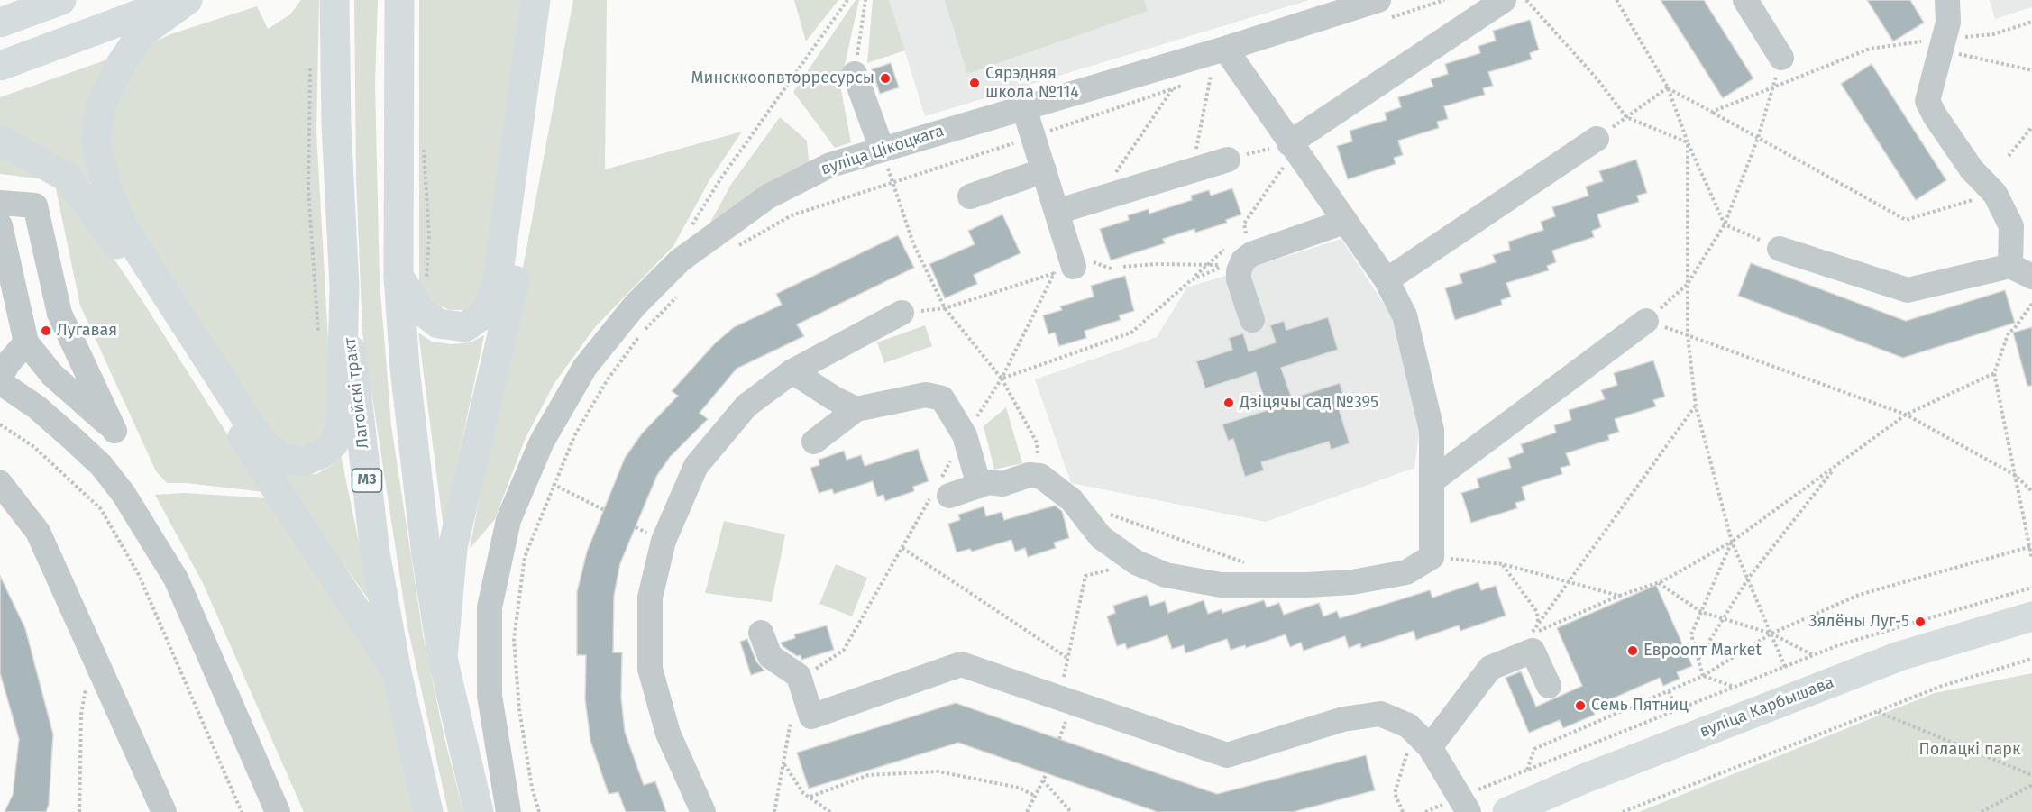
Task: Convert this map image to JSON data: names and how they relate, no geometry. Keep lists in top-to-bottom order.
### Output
{
  "streets": {
    "main road": ["Лагойскі тракт", "М3", "вуліца Карбышава"],
    "street": ["вуліца Цікоцкага"]
  },
  "parks": ["Полацкі парк"],
  "places": [
    "Минсккоопвторресурсы",
    "Сярэдняя школа №114",
    "Лугавая",
    "Дзіцячы сад №395",
    "Зялёны Луг-5",
    "Евроопт Market",
    "Семь Пятниц"
  ]
}
